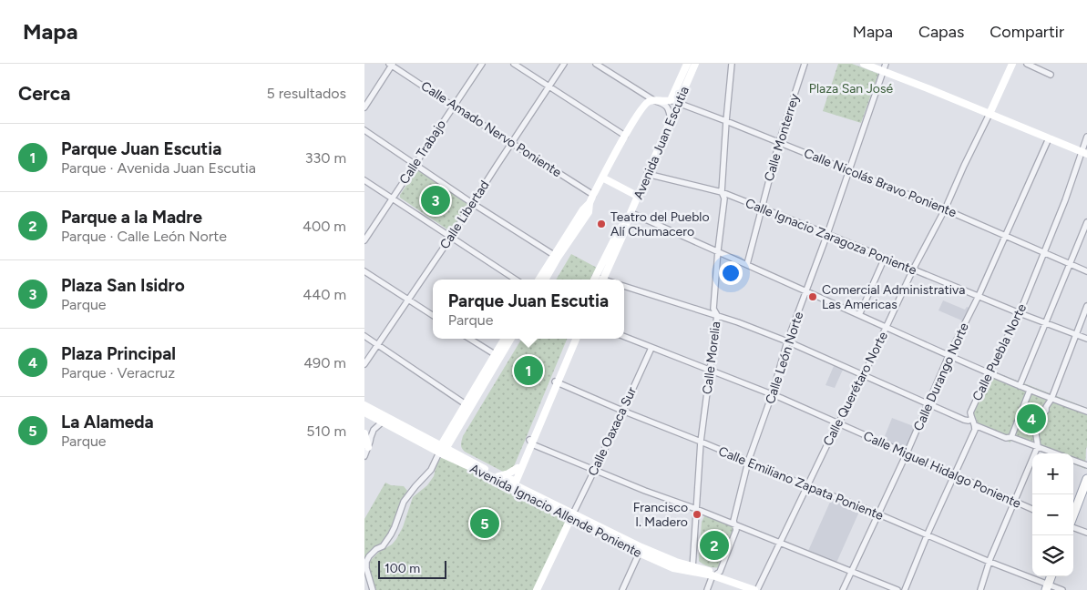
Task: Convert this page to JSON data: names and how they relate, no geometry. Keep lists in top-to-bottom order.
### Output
{
  "streets": {
    "main road": [
      "Avenida Juan Escutia",
      "Calle Querétaro Norte",
      "Calle Oaxaca Sur",
      "Avenida Ignacio Allende Poniente"
    ],
    "street": [
      "Calle Amado Nervo Poniente",
      "Calle Monterrey",
      "Calle Trabajo",
      "Calle Nicolás Bravo Poniente",
      "Calle Libertad",
      "Calle Ignacio Zaragoza Poniente",
      "Calle Puebla Norte",
      "Calle Morelia",
      "Calle León Norte",
      "Calle Durango Norte",
      "Calle Miguel Hidalgo Poniente",
      "Calle Emiliano Zapata Poniente"
    ]
  },
  "crossings": [
    ["Calle Amado Nervo Poniente", "Avenida Juan Escutia"],
    ["Calle Amado Nervo Poniente", "Calle Trabajo"],
    ["Calle Amado Nervo Poniente", "Calle Libertad"],
    ["Calle Monterrey", "Calle Nicolás Bravo Poniente"],
    ["Calle Monterrey", "Calle Ignacio Zaragoza Poniente"],
    ["Avenida Juan Escutia", "Calle Nicolás Bravo Poniente"],
    ["Avenida Juan Escutia", "Calle Ignacio Zaragoza Poniente"],
    ["Calle Nicolás Bravo Poniente", "Calle Puebla Norte"],
    ["Calle Nicolás Bravo Poniente", "Calle Morelia"],
    ["Calle Nicolás Bravo Poniente", "Calle León Norte"],
    ["Calle Nicolás Bravo Poniente", "Calle Durango Norte"],
    ["Calle Nicolás Bravo Poniente", "Calle Querétaro Norte"],
    ["Calle Ignacio Zaragoza Poniente", "Calle Puebla Norte"],
    ["Calle Ignacio Zaragoza Poniente", "Calle Morelia"],
    ["Calle Ignacio Zaragoza Poniente", "Calle León Norte"],
    ["Calle Ignacio Zaragoza Poniente", "Calle Durango Norte"],
    ["Calle Ignacio Zaragoza Poniente", "Calle Querétaro Norte"],
    ["Calle Morelia", "Calle Miguel Hidalgo Poniente"],
    ["Calle Morelia", "Calle Emiliano Zapata Poniente"],
    ["Calle Morelia", "Avenida Ignacio Allende Poniente"],
    ["Calle León Norte", "Calle Miguel Hidalgo Poniente"],
    ["Calle León Norte", "Calle Emiliano Zapata Poniente"],
    ["Calle León Norte", "Avenida Ignacio Allende Poniente"],
    ["Calle Durango Norte", "Calle Miguel Hidalgo Poniente"],
    ["Calle Durango Norte", "Calle Emiliano Zapata Poniente"],
    ["Calle Querétaro Norte", "Calle Miguel Hidalgo Poniente"],
    ["Calle Querétaro Norte", "Calle Emiliano Zapata Poniente"],
    ["Calle Querétaro Norte", "Avenida Ignacio Allende Poniente"],
    ["Calle Oaxaca Sur", "Calle Miguel Hidalgo Poniente"],
    ["Calle Oaxaca Sur", "Calle Emiliano Zapata Poniente"],
    ["Calle Oaxaca Sur", "Avenida Ignacio Allende Poniente"]
  ],
  "parks": ["Plaza San José"],
  "places": ["Teatro del Pueblo Alí Chumacero", "Comercial Administrativa Las Americas", "Francisco I. Madero"],
  "scale_bar": "100 m",
  "page": {
    "header": "Mapa",
    "nav": ["Mapa", "Capas", "Compartir"],
    "heading": ["Cerca", "5 resultados"],
    "list": [
      {
        "mark": "1",
        "name": "Parque Juan Escutia",
        "note": "Parque · Avenida Juan Escutia",
        "value": "330 m"
      },
      {
        "mark": "2",
        "name": "Parque a la Madre",
        "note": "Parque · Calle León Norte",
        "value": "400 m"
      },
      {
        "mark": "3",
        "name": "Plaza San Isidro",
        "note": "Parque",
        "value": "440 m"
      },
      {
        "mark": "4",
        "name": "Plaza Principal",
        "note": "Parque · Veracruz",
        "value": "490 m"
      },
      {
        "mark": "5",
        "name": "La Alameda",
        "note": "Parque",
        "value": "510 m"
      }
    ],
    "pins": [
      "3",
      "1",
      "4",
      "5",
      "2"
    ],
    "popup": ["Parque Juan Escutia", "Parque"],
    "map_buttons": ["+", "−"],
    "scale": "100 m"
  }
}
